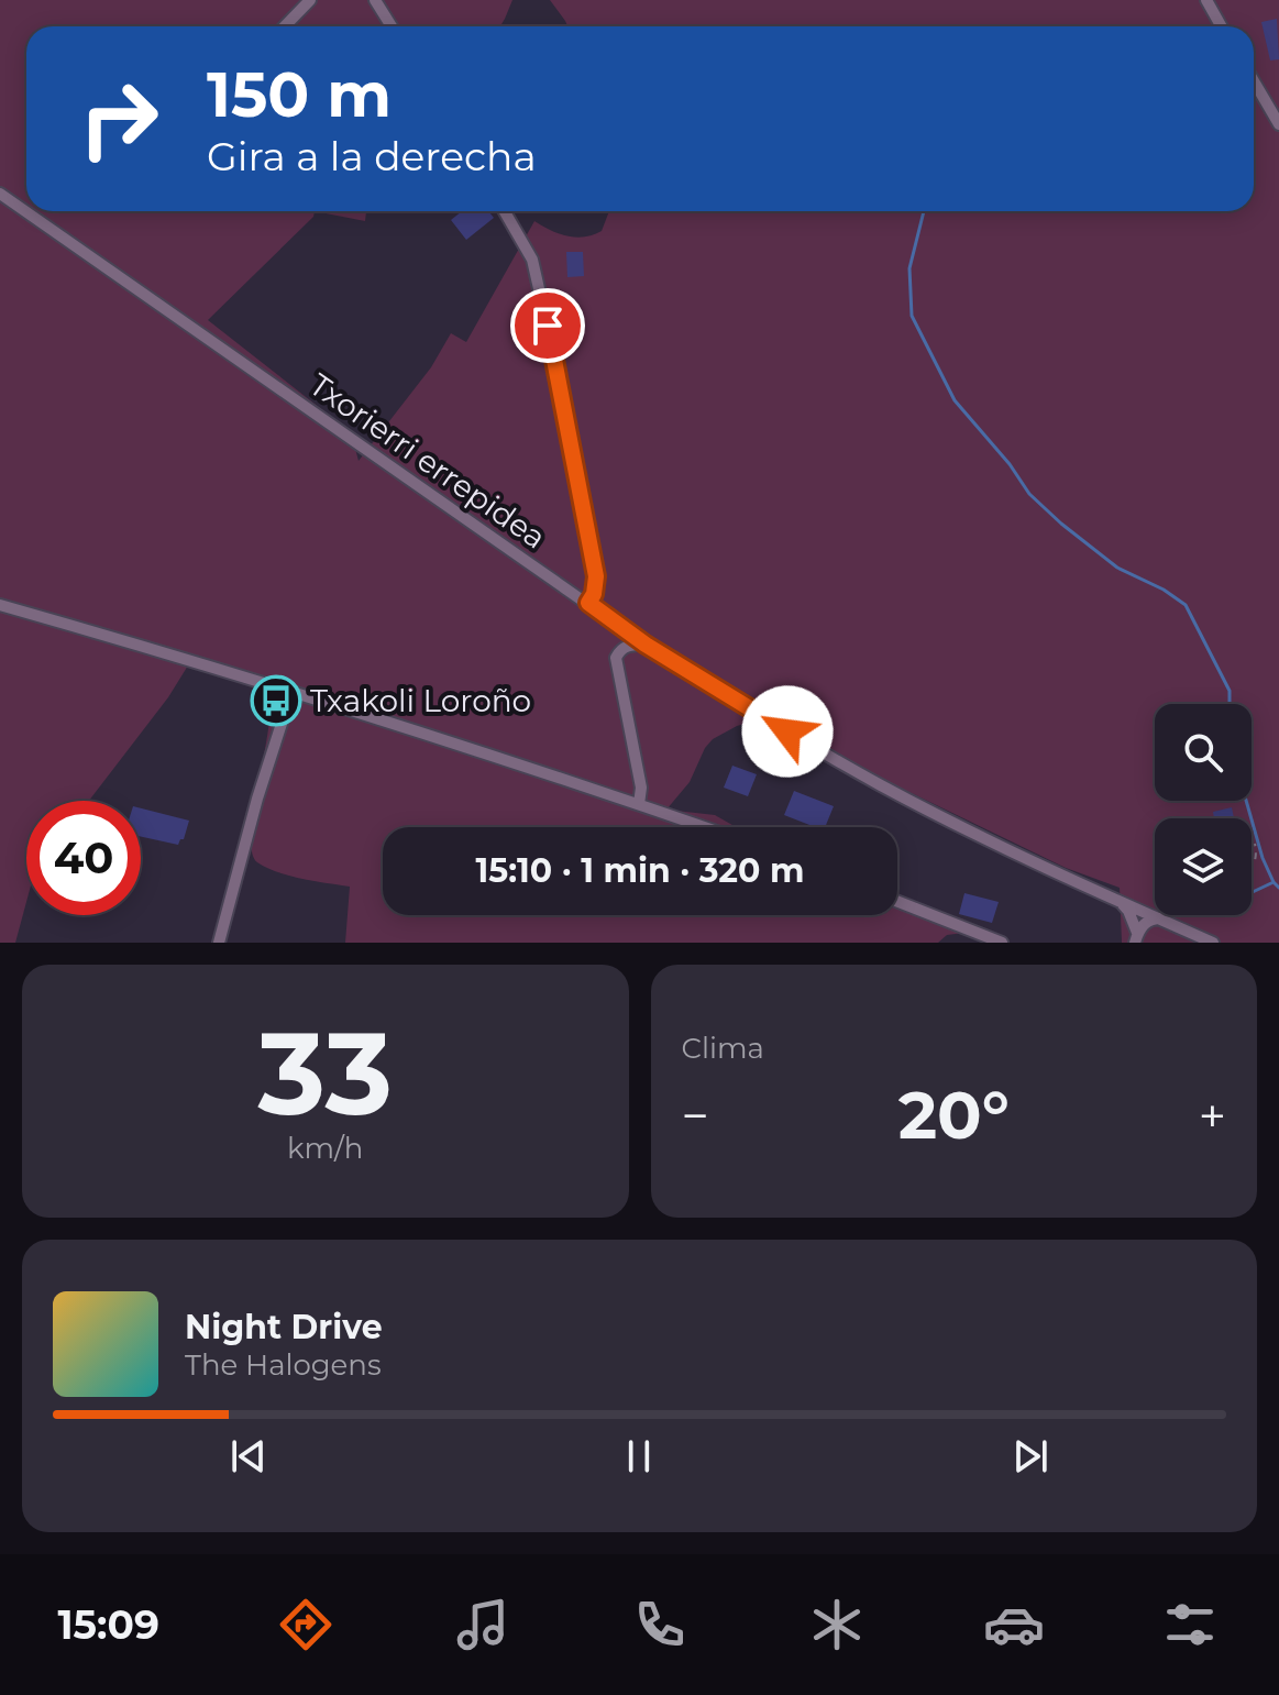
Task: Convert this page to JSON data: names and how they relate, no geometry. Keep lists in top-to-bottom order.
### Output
{
  "streets": {
    "street": ["Txorierri errepidea"]
  },
  "places": {
    "bus stop": ["Txakoli Loroño"]
  },
  "page": {
    "turn": ["150 m", "Gira a la derecha"],
    "limit": "40",
    "trip": "15:10 · 1 min · 320 m",
    "tile": [
      ["33", "km/h"],
      "Clima"
    ],
    "heat": ["−", "20°", "+"],
    "song": ["Night Drive", "The Halogens"],
    "tabs": "15:09"
  }
}
